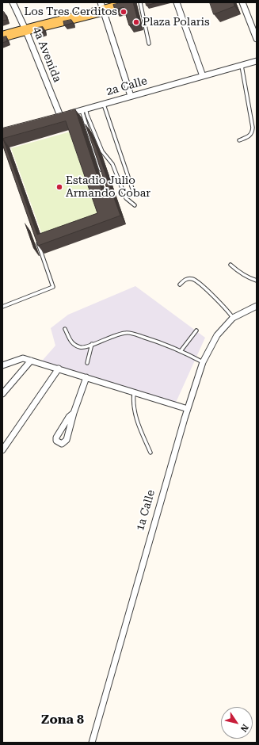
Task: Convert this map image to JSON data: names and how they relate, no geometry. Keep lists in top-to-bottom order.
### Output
{
  "streets": {
    "street": ["4a Avenida", "2a Calle", "1a Calle"]
  },
  "crossings": [
    ["4a Avenida", "2a Calle"]
  ],
  "districts": ["Zona 8"],
  "places": ["Los Tres Cerditos", "Plaza Polaris", "Estadio Julio Armando Cobar"],
  "north": "bottom right"
}
